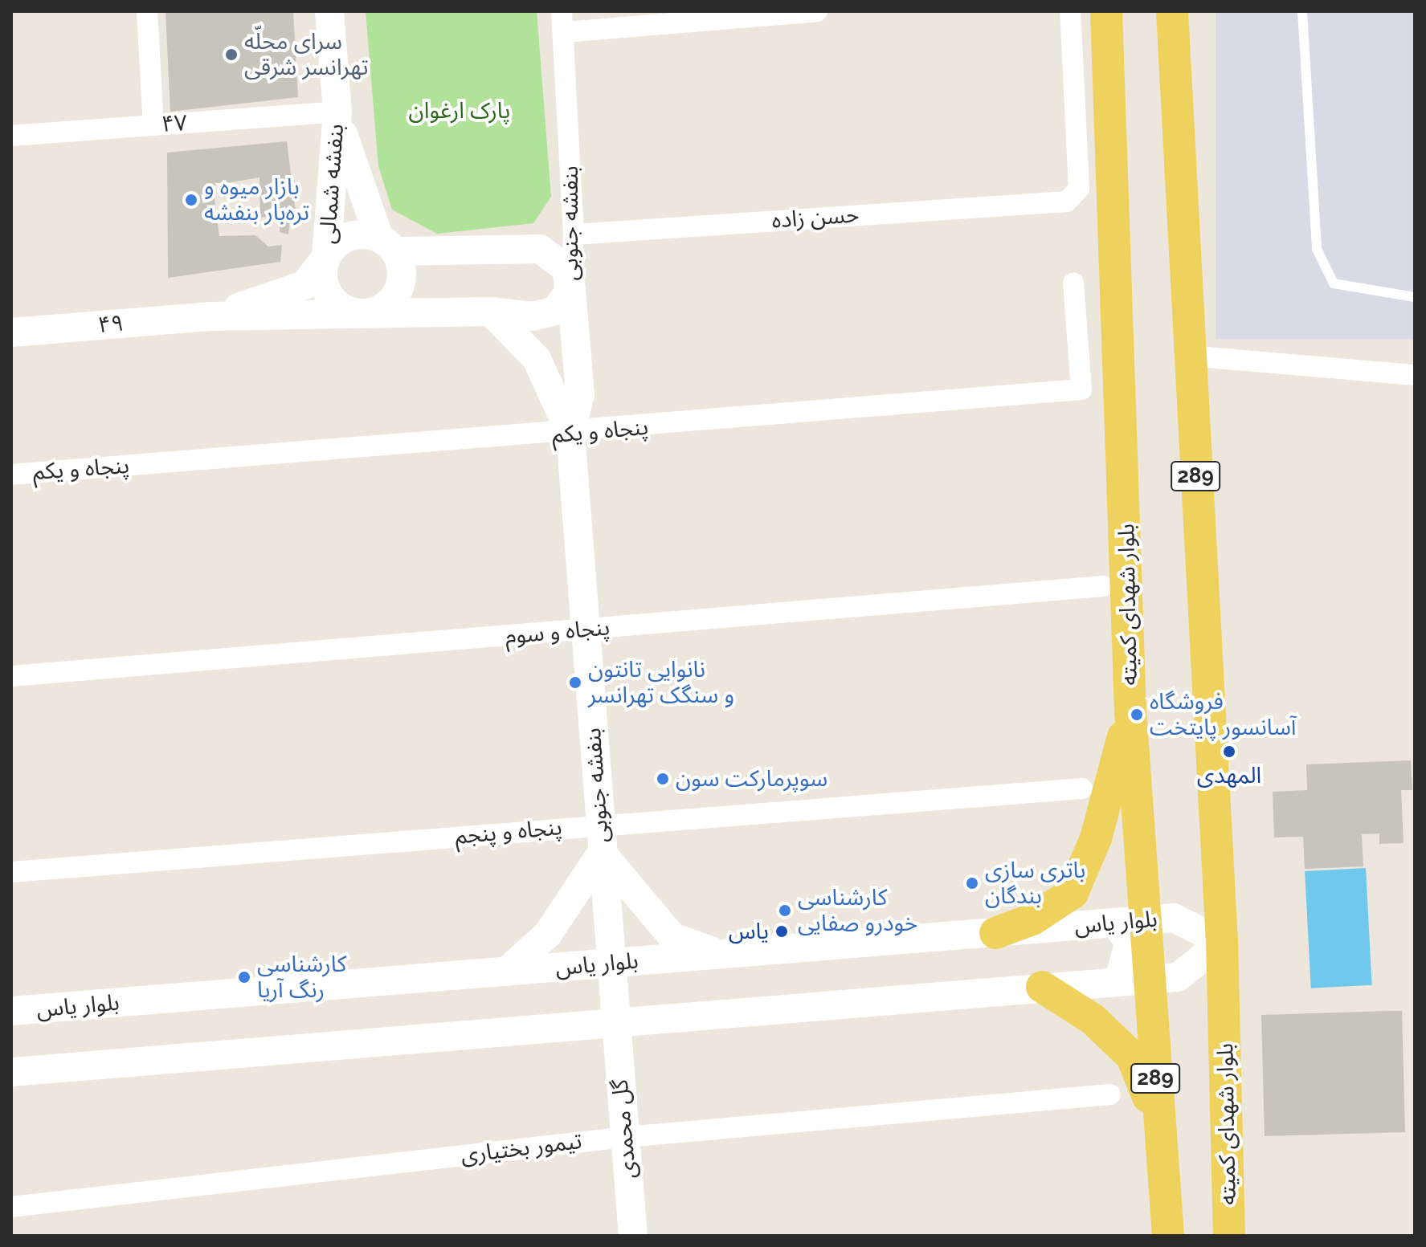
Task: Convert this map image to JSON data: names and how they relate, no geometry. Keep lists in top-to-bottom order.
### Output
{
  "streets": {
    "main road": [
      "بنفشه شمالی",
      "بنفشه جنوبی",
      "۴۹",
      "289",
      "بلوار شهدای کمیته",
      "بلوار یاس",
      "گل محمدی"
    ],
    "street": [
      "۴۷",
      "حسن زاده",
      "پنجاه و یکم",
      "پنجاه و سوم",
      "پنجاه و پنجم",
      "تیمور بختیاری"
    ]
  },
  "crossings": [
    ["۴۷", "بنفشه شمالی"],
    ["حسن زاده", "بنفشه جنوبی"],
    ["بنفشه جنوبی", "پنجاه و یکم"],
    ["بنفشه جنوبی", "پنجاه و سوم"],
    ["بنفشه جنوبی", "پنجاه و پنجم"],
    ["بنفشه جنوبی", "بلوار یاس"],
    ["بنفشه جنوبی", "گل محمدی"],
    ["بلوار شهدای کمیته", "بلوار یاس"],
    ["گل محمدی", "تیمور بختیاری"]
  ],
  "parks": ["پارک ارغوان"],
  "places": [
    "سرای محلّه تهرانسر شرقی",
    "بازار میوه و تره‌بار بنفشه",
    "نانوایی تانتون و سنگک تهرانسر",
    "فروشگاه آسانسور پایتخت",
    "المهدی",
    "سوپرمارکت سون",
    "باتری سازی بندگان",
    "کارشناسی خودرو صفایی",
    "یاس",
    "کارشناسی رنگ آریا"
  ]
}
